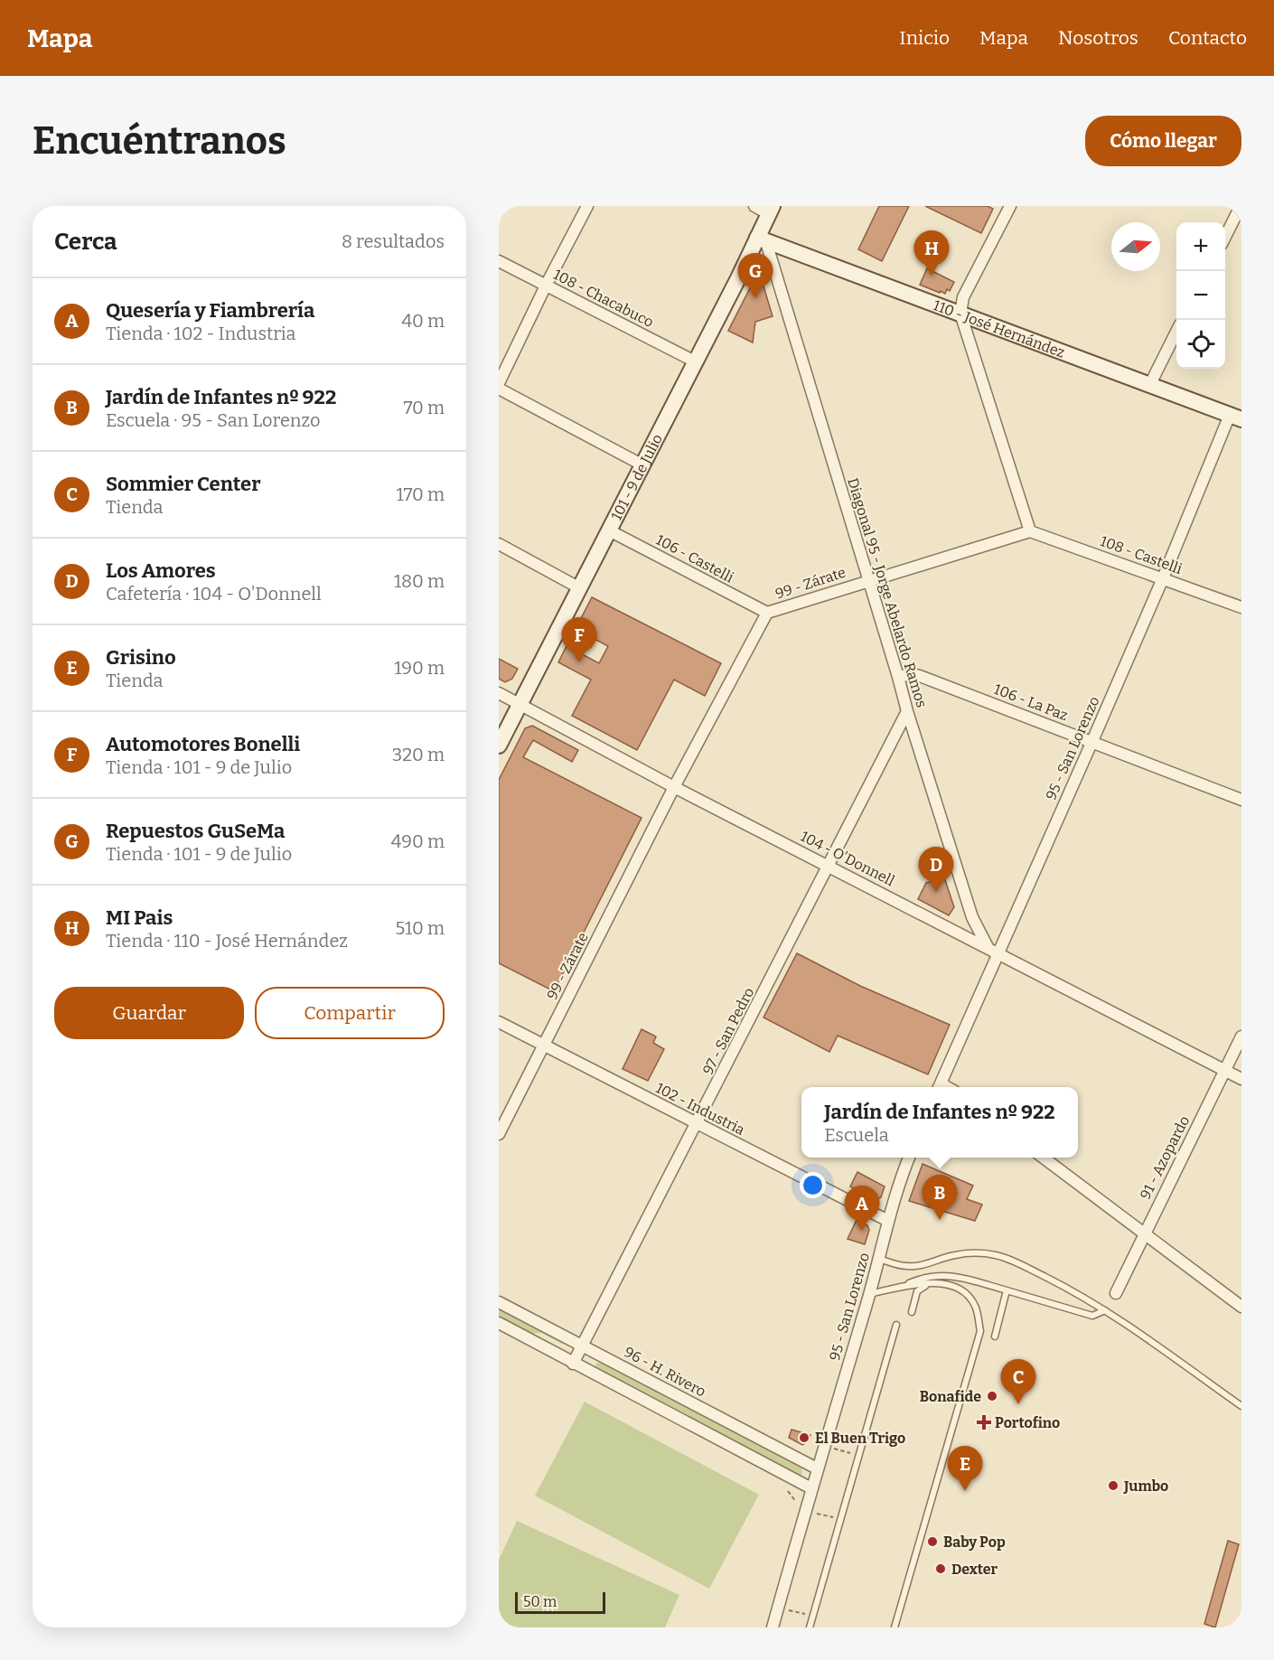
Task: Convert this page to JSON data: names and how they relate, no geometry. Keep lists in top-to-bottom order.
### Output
{
  "streets": {
    "street": [
      "108 - Chacabuco",
      "110 - José Hernández",
      "101 - 9 de Julio",
      "108 - Castelli",
      "106 - Castelli",
      "99 - Zárate",
      "Diagonal 95 - Jorge Abelardo Ramos",
      "106 - La Paz",
      "95 - San Lorenzo",
      "104 - O'Donnell",
      "97 - San Pedro",
      "102 - Industria",
      "91 - Azopardo",
      "96 - H. Rivero"
    ]
  },
  "crossings": [
    ["108 - Chacabuco", "101 - 9 de Julio"],
    ["110 - José Hernández", "101 - 9 de Julio"],
    ["110 - José Hernández", "Diagonal 95 - Jorge Abelardo Ramos"],
    ["110 - José Hernández", "95 - San Lorenzo"],
    ["101 - 9 de Julio", "106 - Castelli"],
    ["101 - 9 de Julio", "Diagonal 95 - Jorge Abelardo Ramos"],
    ["101 - 9 de Julio", "104 - O'Donnell"],
    ["108 - Castelli", "99 - Zárate"],
    ["108 - Castelli", "95 - San Lorenzo"],
    ["106 - Castelli", "99 - Zárate"],
    ["99 - Zárate", "Diagonal 95 - Jorge Abelardo Ramos"],
    ["99 - Zárate", "104 - O'Donnell"],
    ["99 - Zárate", "102 - Industria"],
    ["Diagonal 95 - Jorge Abelardo Ramos", "106 - La Paz"],
    ["Diagonal 95 - Jorge Abelardo Ramos", "95 - San Lorenzo"],
    ["Diagonal 95 - Jorge Abelardo Ramos", "104 - O'Donnell"],
    ["Diagonal 95 - Jorge Abelardo Ramos", "97 - San Pedro"],
    ["106 - La Paz", "95 - San Lorenzo"],
    ["95 - San Lorenzo", "104 - O'Donnell"],
    ["95 - San Lorenzo", "102 - Industria"],
    ["95 - San Lorenzo", "96 - H. Rivero"],
    ["104 - O'Donnell", "97 - San Pedro"],
    ["104 - O'Donnell", "91 - Azopardo"],
    ["97 - San Pedro", "102 - Industria"],
    ["97 - San Pedro", "96 - H. Rivero"]
  ],
  "places": {
    "other": [
      "Bonafide",
      "El Buen Trigo",
      "Jumbo",
      "Baby Pop",
      "Dexter"
    ],
    "health": ["Portofino"]
  },
  "scale_bar": "50 m",
  "north": "right",
  "page": {
    "header": "Mapa",
    "nav": [
      "Inicio",
      "Mapa",
      "Nosotros",
      "Contacto"
    ],
    "buttons": [
      "Cómo llegar",
      ["Guardar", "Compartir"]
    ],
    "title": "Encuéntranos",
    "heading": ["Cerca", "8 resultados"],
    "map_buttons": ["+", "−"],
    "pins": [
      "H",
      "G",
      "F",
      "D",
      "B",
      "A",
      "C",
      "E"
    ],
    "list": [
      {
        "mark": "A",
        "name": "Quesería y Fiambrería",
        "note": "Tienda · 102 - Industria",
        "value": "40 m"
      },
      {
        "mark": "B",
        "name": "Jardín de Infantes nº 922",
        "note": "Escuela · 95 - San Lorenzo",
        "value": "70 m"
      },
      {
        "mark": "C",
        "name": "Sommier Center",
        "note": "Tienda",
        "value": "170 m"
      },
      {
        "mark": "D",
        "name": "Los Amores",
        "note": "Cafetería · 104 - O'Donnell",
        "value": "180 m"
      },
      {
        "mark": "E",
        "name": "Grisino",
        "note": "Tienda",
        "value": "190 m"
      },
      {
        "mark": "F",
        "name": "Automotores Bonelli",
        "note": "Tienda · 101 - 9 de Julio",
        "value": "320 m"
      },
      {
        "mark": "G",
        "name": "Repuestos GuSeMa",
        "note": "Tienda · 101 - 9 de Julio",
        "value": "490 m"
      },
      {
        "mark": "H",
        "name": "MI Pais",
        "note": "Tienda · 110 - José Hernández",
        "value": "510 m"
      }
    ],
    "popup": ["Jardín de Infantes nº 922", "Escuela"],
    "scale": "50 m"
  }
}
